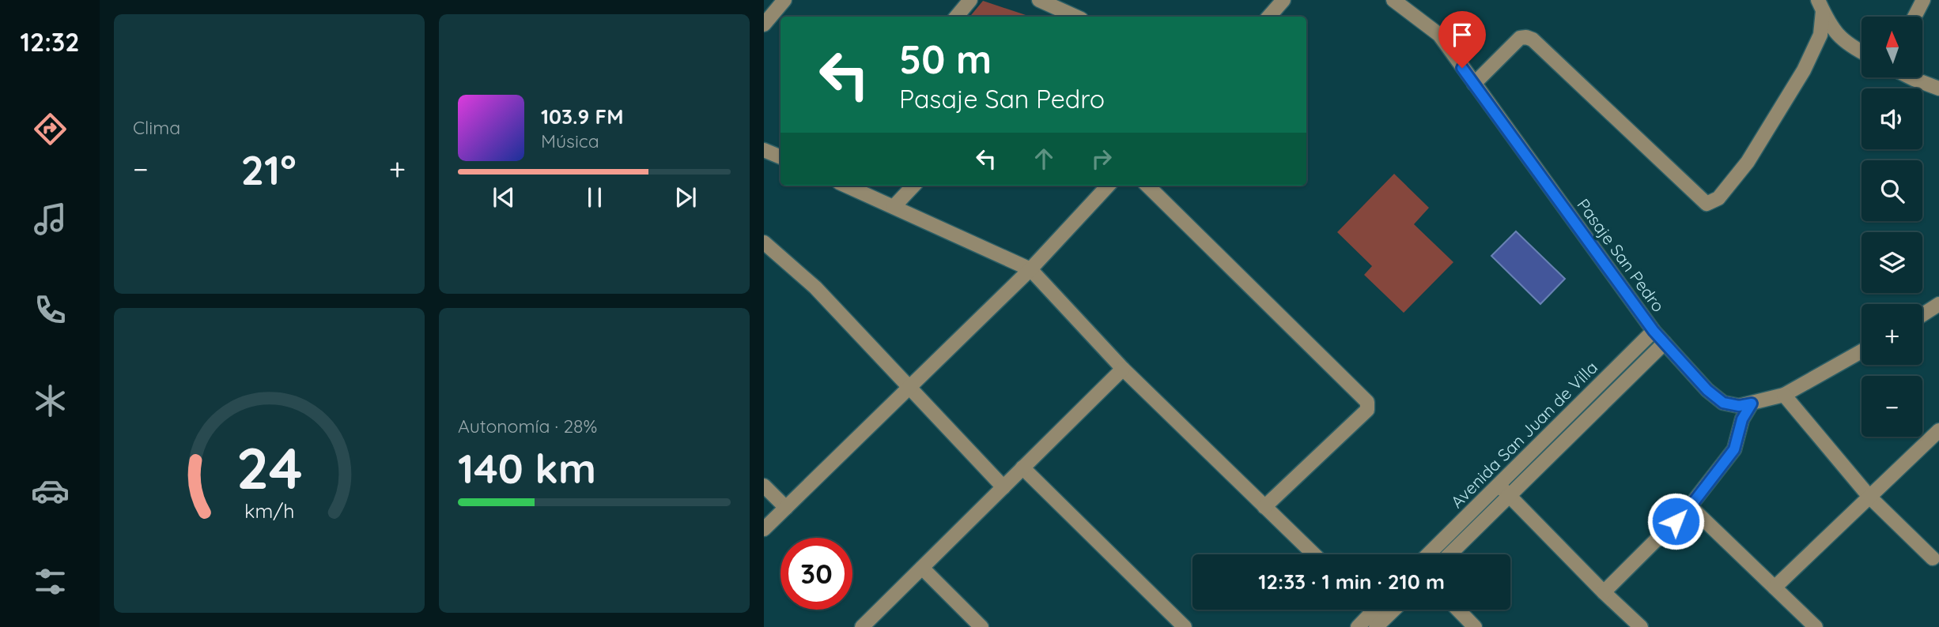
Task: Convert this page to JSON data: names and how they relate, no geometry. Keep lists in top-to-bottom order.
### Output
{
  "streets": {
    "street": ["Pasaje San Pedro", "Avenida San Juan de Villa"]
  },
  "crossings": [
    ["Pasaje San Pedro", "Avenida San Juan de Villa"]
  ],
  "north": "top",
  "page": {
    "tabs": "12:32",
    "tile": [
      "Clima",
      ["Autonomía · 28%", "140 km"]
    ],
    "map_buttons": ["+", "−"],
    "turn": ["50 m", "Pasaje San Pedro"],
    "song": ["103.9 FM", "Música"],
    "heat": ["−", "21°", "+"],
    "limit": "30",
    "trip": "12:33 · 1 min · 210 m",
    "gauge": ["24", "km/h"]
  }
}
